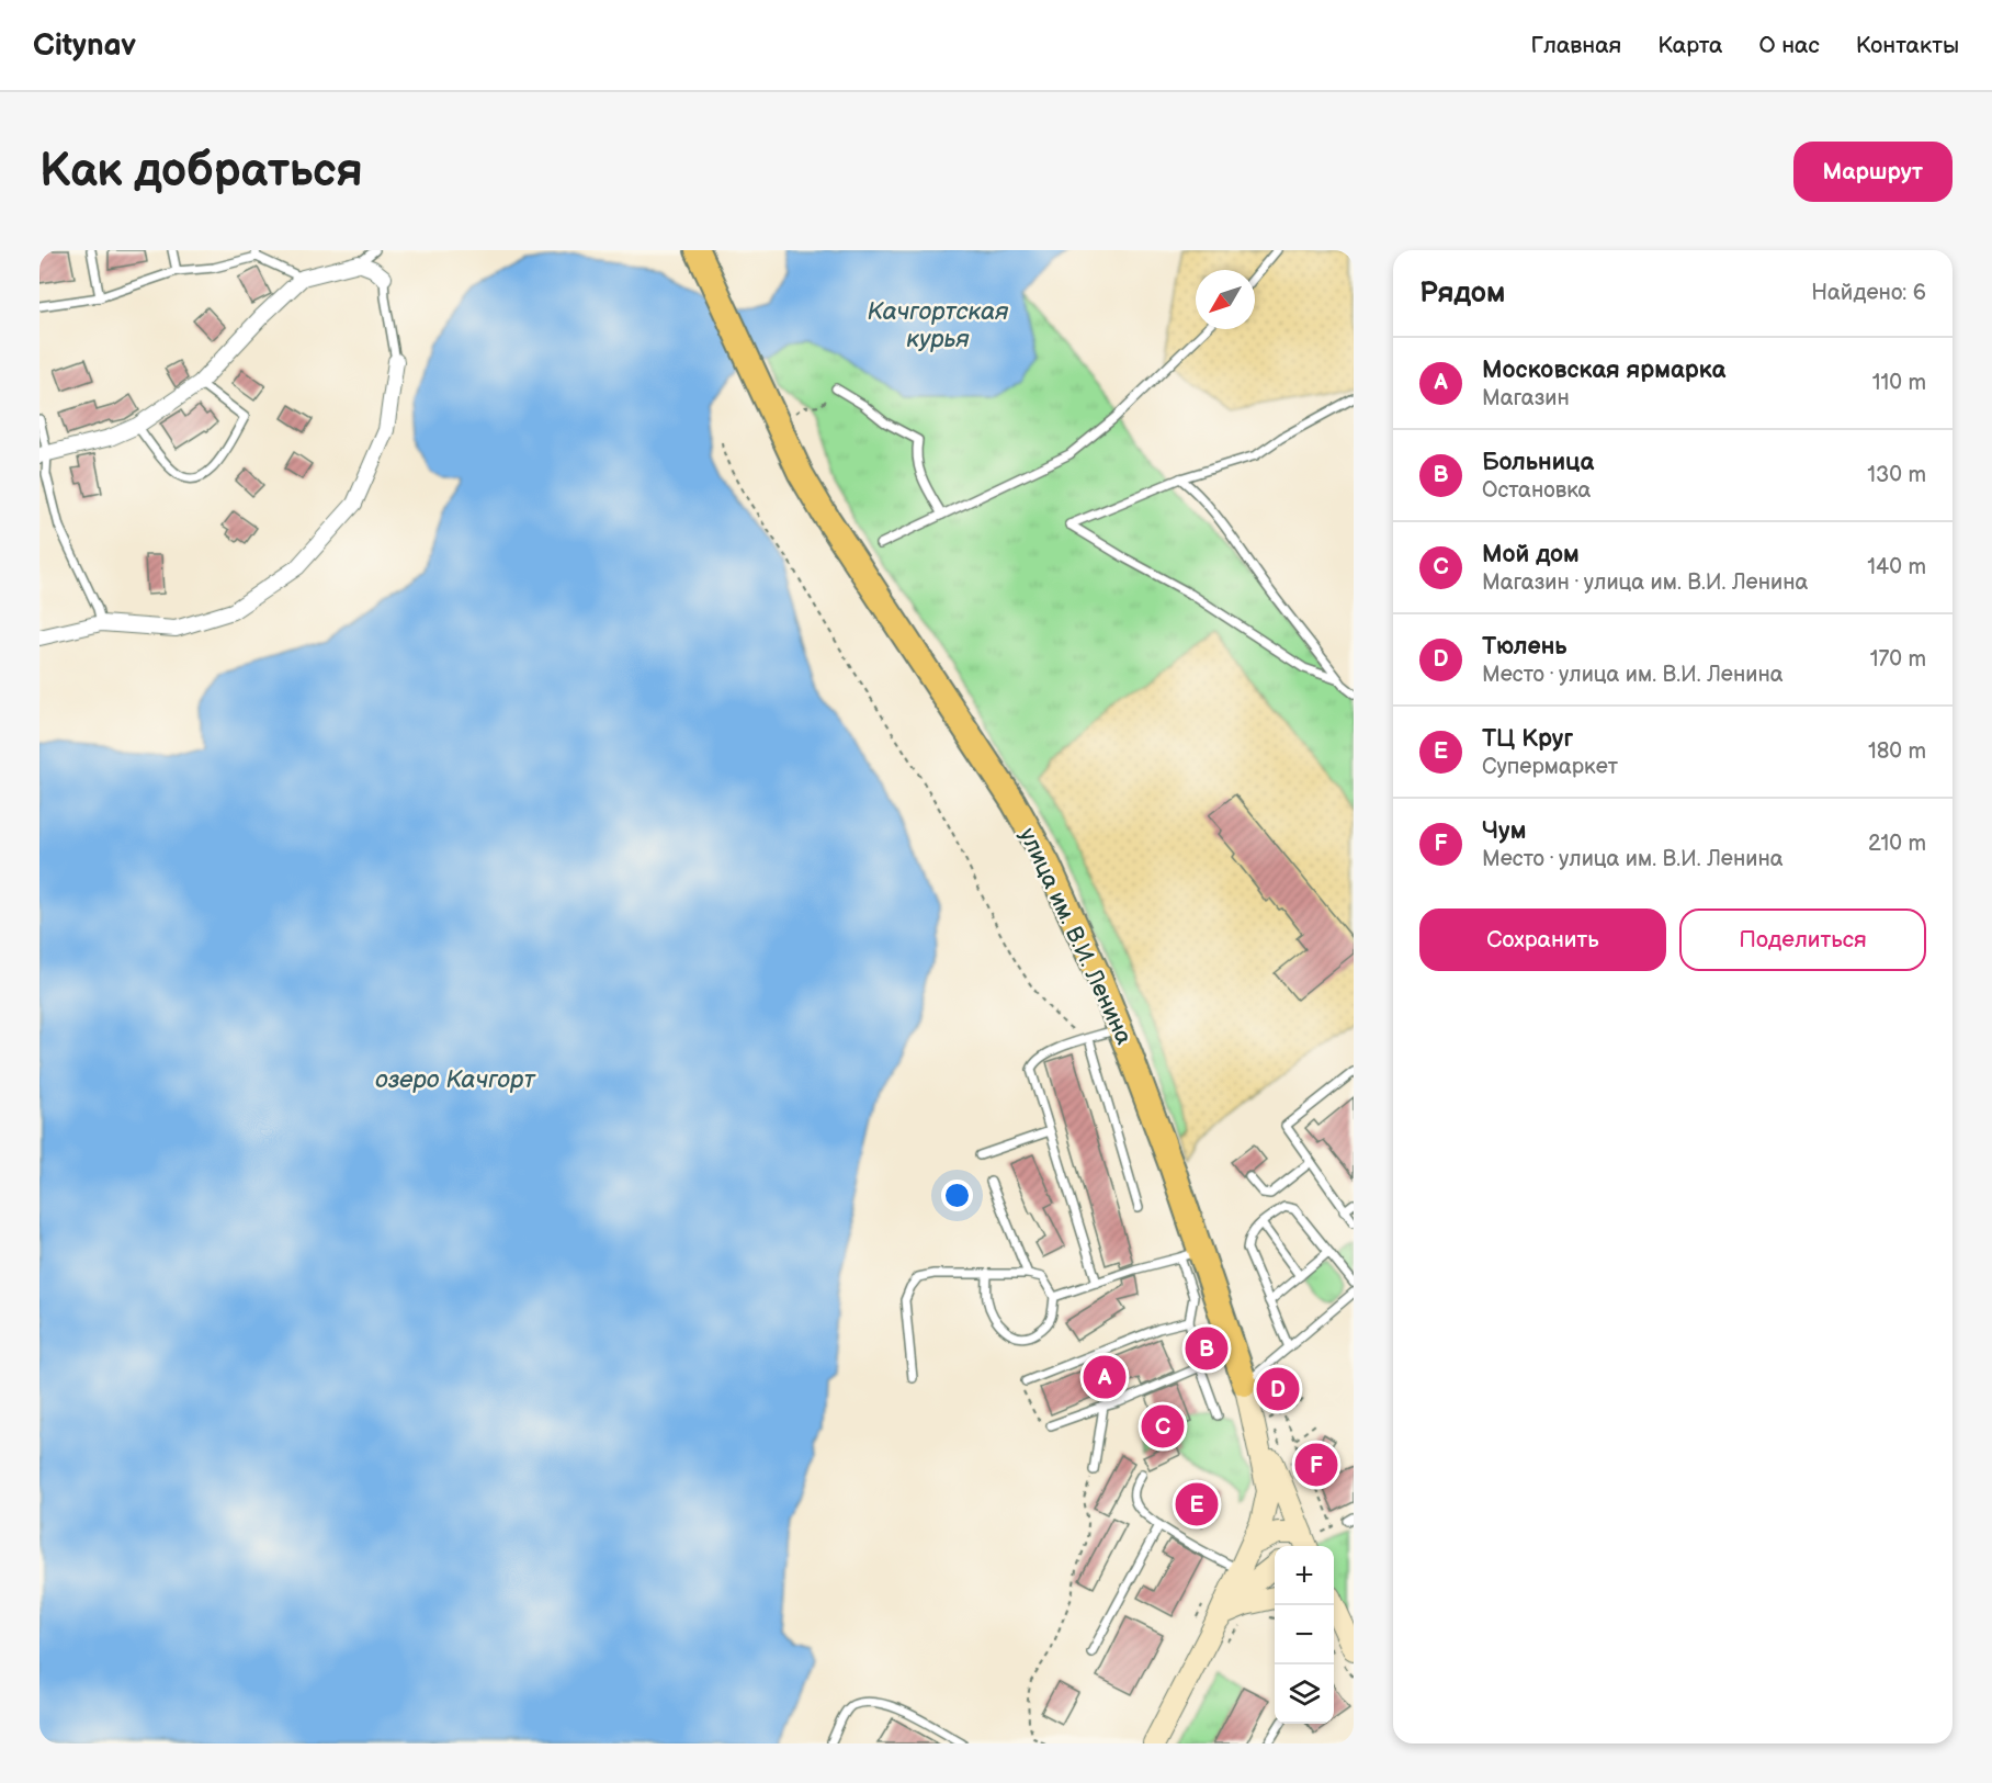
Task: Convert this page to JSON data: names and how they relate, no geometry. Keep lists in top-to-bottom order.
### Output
{
  "streets": {
    "main road": ["улица им. В.И. Ленина"]
  },
  "water": ["Качгортская курья", "озеро Качгорт"],
  "north": "bottom left",
  "page": {
    "header": "Citynav",
    "nav": [
      "Главная",
      "Карта",
      "О нас",
      "Контакты"
    ],
    "buttons": [
      "Маршрут",
      ["Сохранить", "Поделиться"]
    ],
    "title": "Как добраться",
    "heading": ["Рядом", "Найдено: 6"],
    "list": [
      {
        "mark": "A",
        "name": "Московская ярмарка",
        "note": "Магазин",
        "value": "110 m"
      },
      {
        "mark": "B",
        "name": "Больница",
        "note": "Остановка",
        "value": "130 m"
      },
      {
        "mark": "C",
        "name": "Мой дом",
        "note": "Магазин · улица им. В.И. Ленина",
        "value": "140 m"
      },
      {
        "mark": "D",
        "name": "Тюлень",
        "note": "Место · улица им. В.И. Ленина",
        "value": "170 m"
      },
      {
        "mark": "E",
        "name": "ТЦ Круг",
        "note": "Супермаркет",
        "value": "180 m"
      },
      {
        "mark": "F",
        "name": "Чум",
        "note": "Место · улица им. В.И. Ленина",
        "value": "210 m"
      }
    ],
    "pins": [
      "B",
      "A",
      "D",
      "C",
      "F",
      "E"
    ],
    "map_buttons": ["+", "−"]
  }
}
